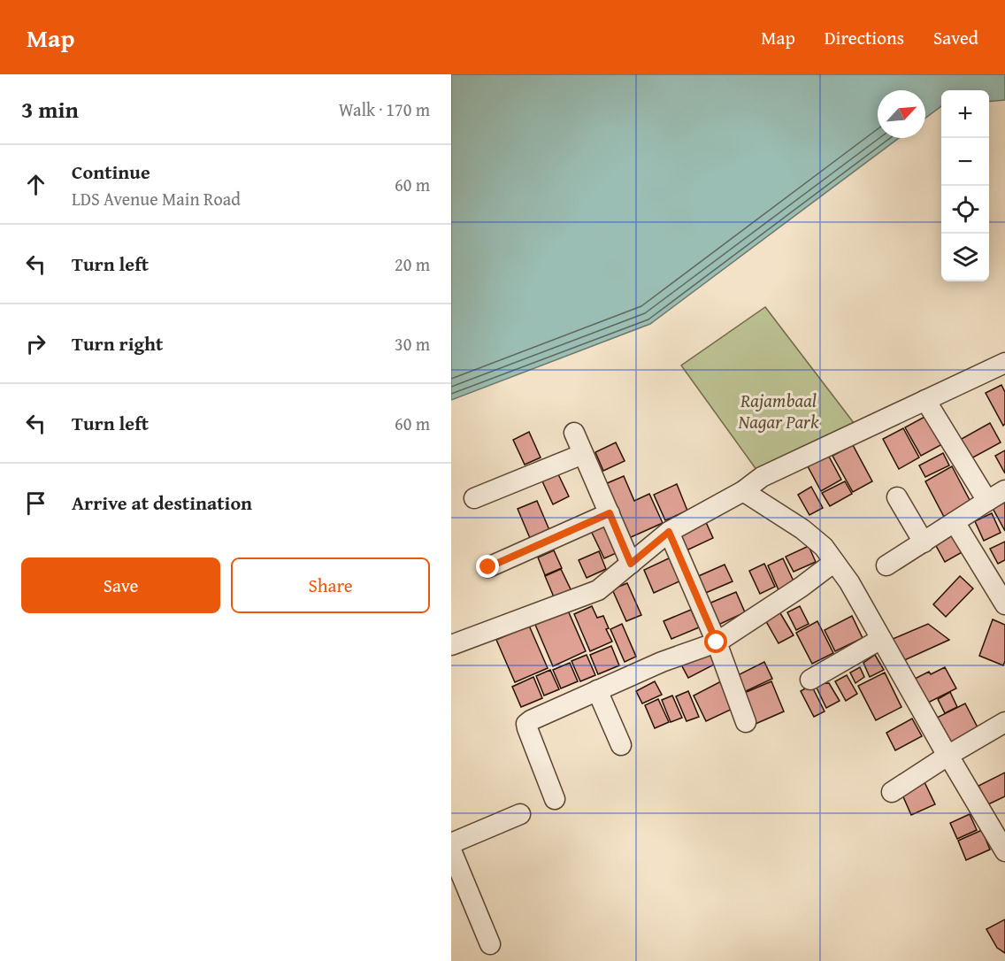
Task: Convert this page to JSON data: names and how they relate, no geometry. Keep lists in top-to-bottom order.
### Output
{
  "parks": ["Rajambaal Nagar Park"],
  "north": "top right",
  "page": {
    "header": "Map",
    "nav": ["Map", "Directions", "Saved"],
    "heading": ["3 min", "Walk · 170 m"],
    "map_buttons": ["+", "−"],
    "list": [
      ["Continue", "LDS Avenue Main Road", "60 m"],
      ["Turn left", "20 m"],
      ["Turn right", "30 m"],
      ["Turn left", "60 m"],
      "Arrive at destination"
    ],
    "buttons": ["Save", "Share"]
  }
}
